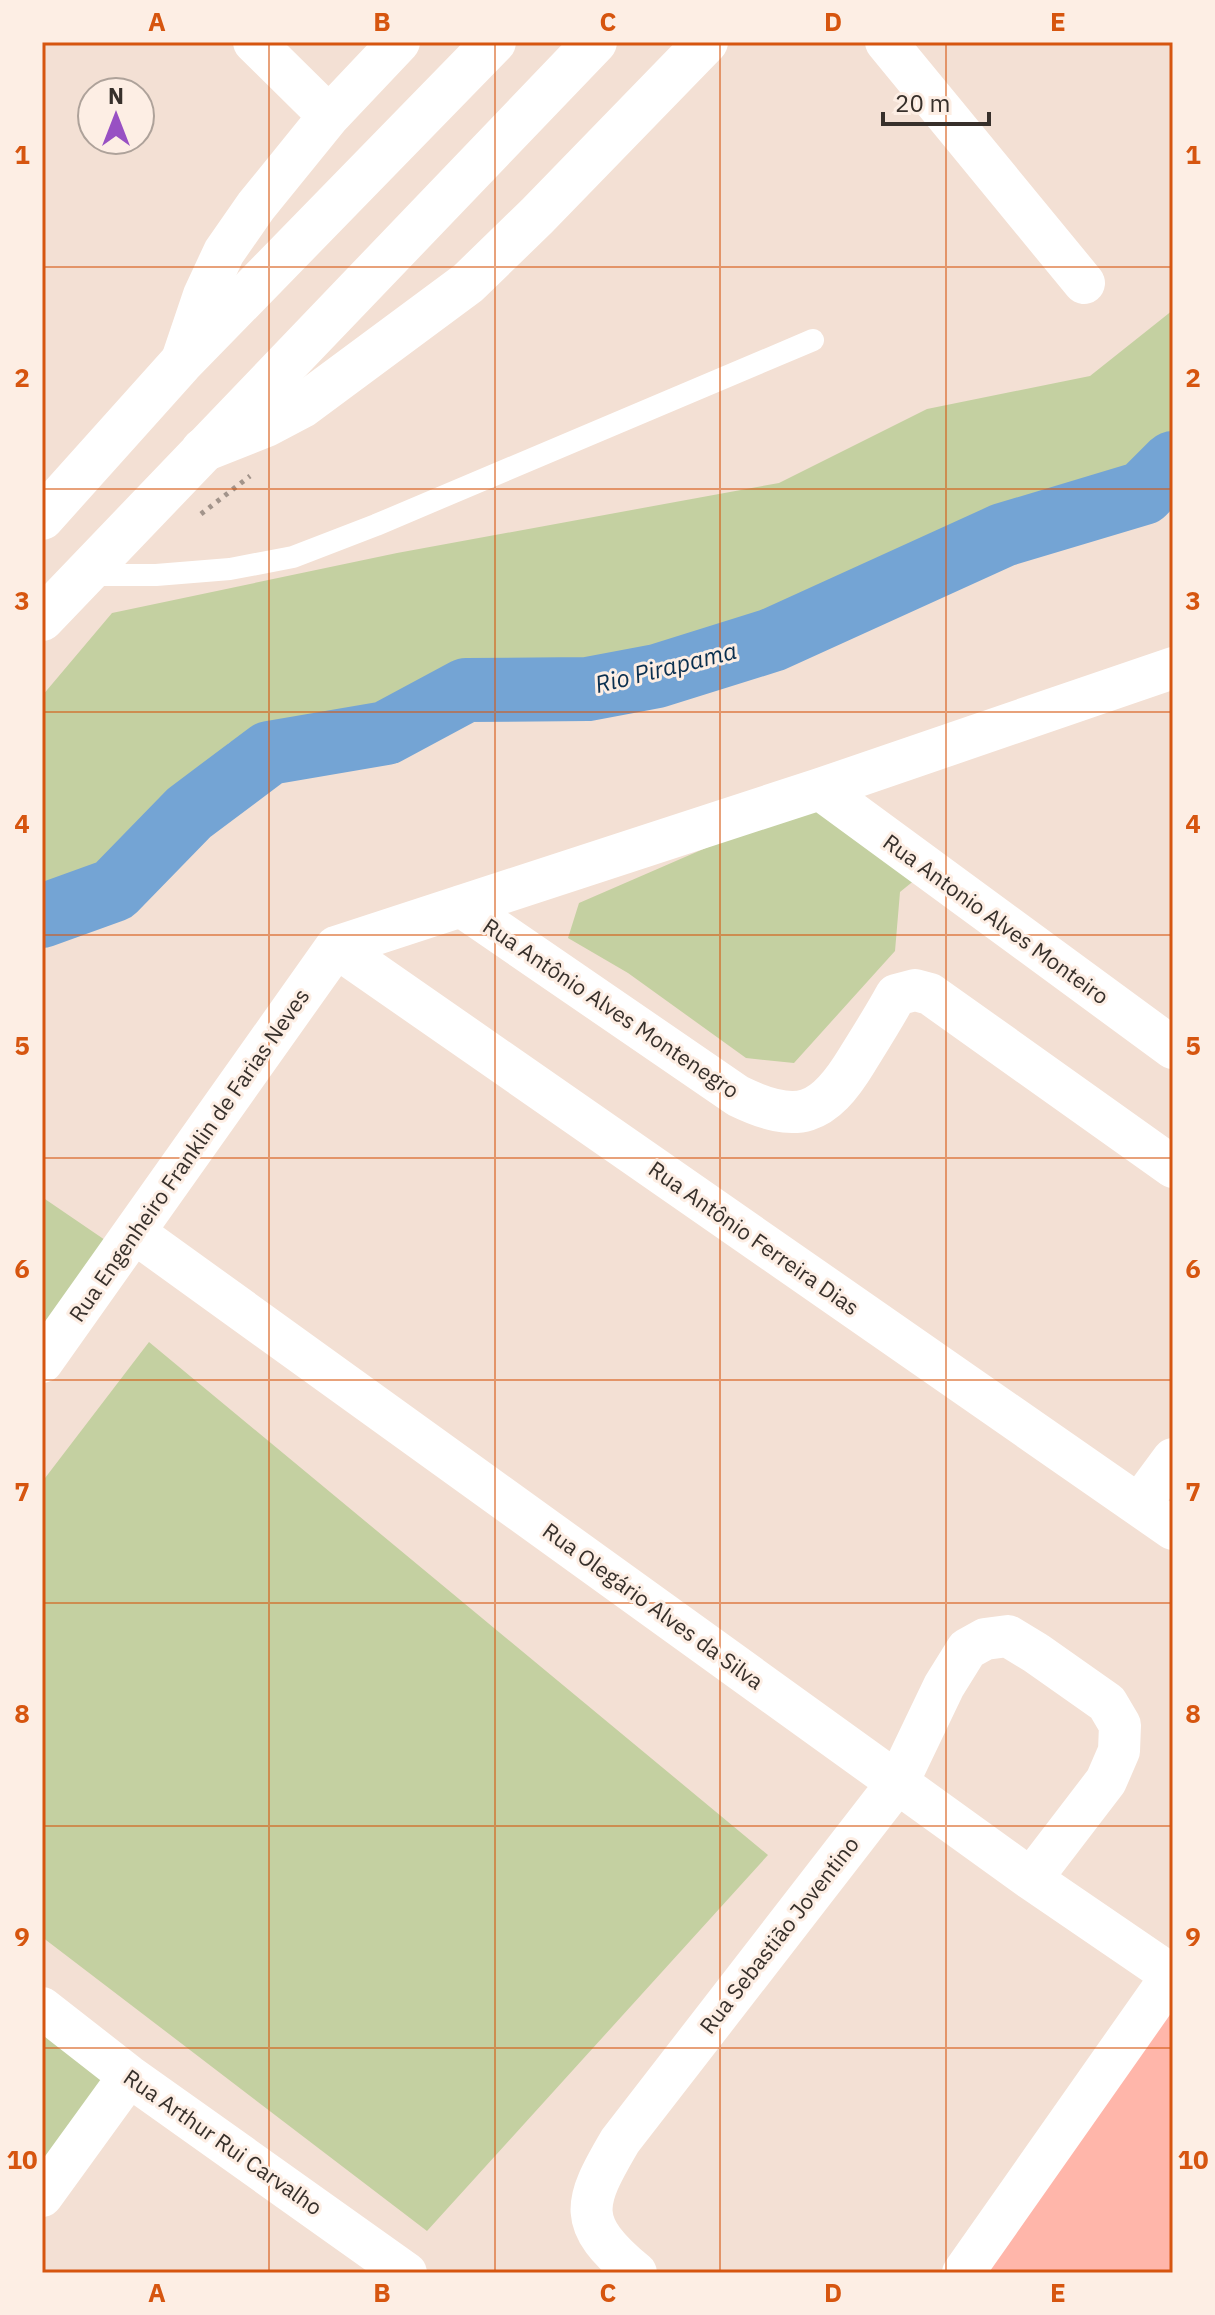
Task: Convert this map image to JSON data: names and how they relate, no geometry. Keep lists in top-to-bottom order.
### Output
{
  "streets": {
    "street": [
      "Rua Antonio Alves Monteiro",
      "Rua Antônio Alves Montenegro",
      "Rua Engenheiro Franklin de Farias Neves",
      "Rua Antônio Ferreira Dias",
      "Rua Olegário Alves da Silva",
      "Rua Sebastião Joventino",
      "Rua Arthur Rui Carvalho"
    ]
  },
  "crossings": [
    ["Rua Engenheiro Franklin de Farias Neves", "Rua Antônio Ferreira Dias"],
    ["Rua Engenheiro Franklin de Farias Neves", "Rua Olegário Alves da Silva"],
    ["Rua Olegário Alves da Silva", "Rua Sebastião Joventino"]
  ],
  "water": ["Rio Pirapama"],
  "scale_bar": "20 m",
  "north": "top",
  "grid": {
    "columns": [
      "A",
      "B",
      "C",
      "D",
      "E"
    ],
    "rows": [
      "1",
      "2",
      "3",
      "4",
      "5",
      "6",
      "7",
      "8",
      "9",
      "10"
    ]
  }
}
